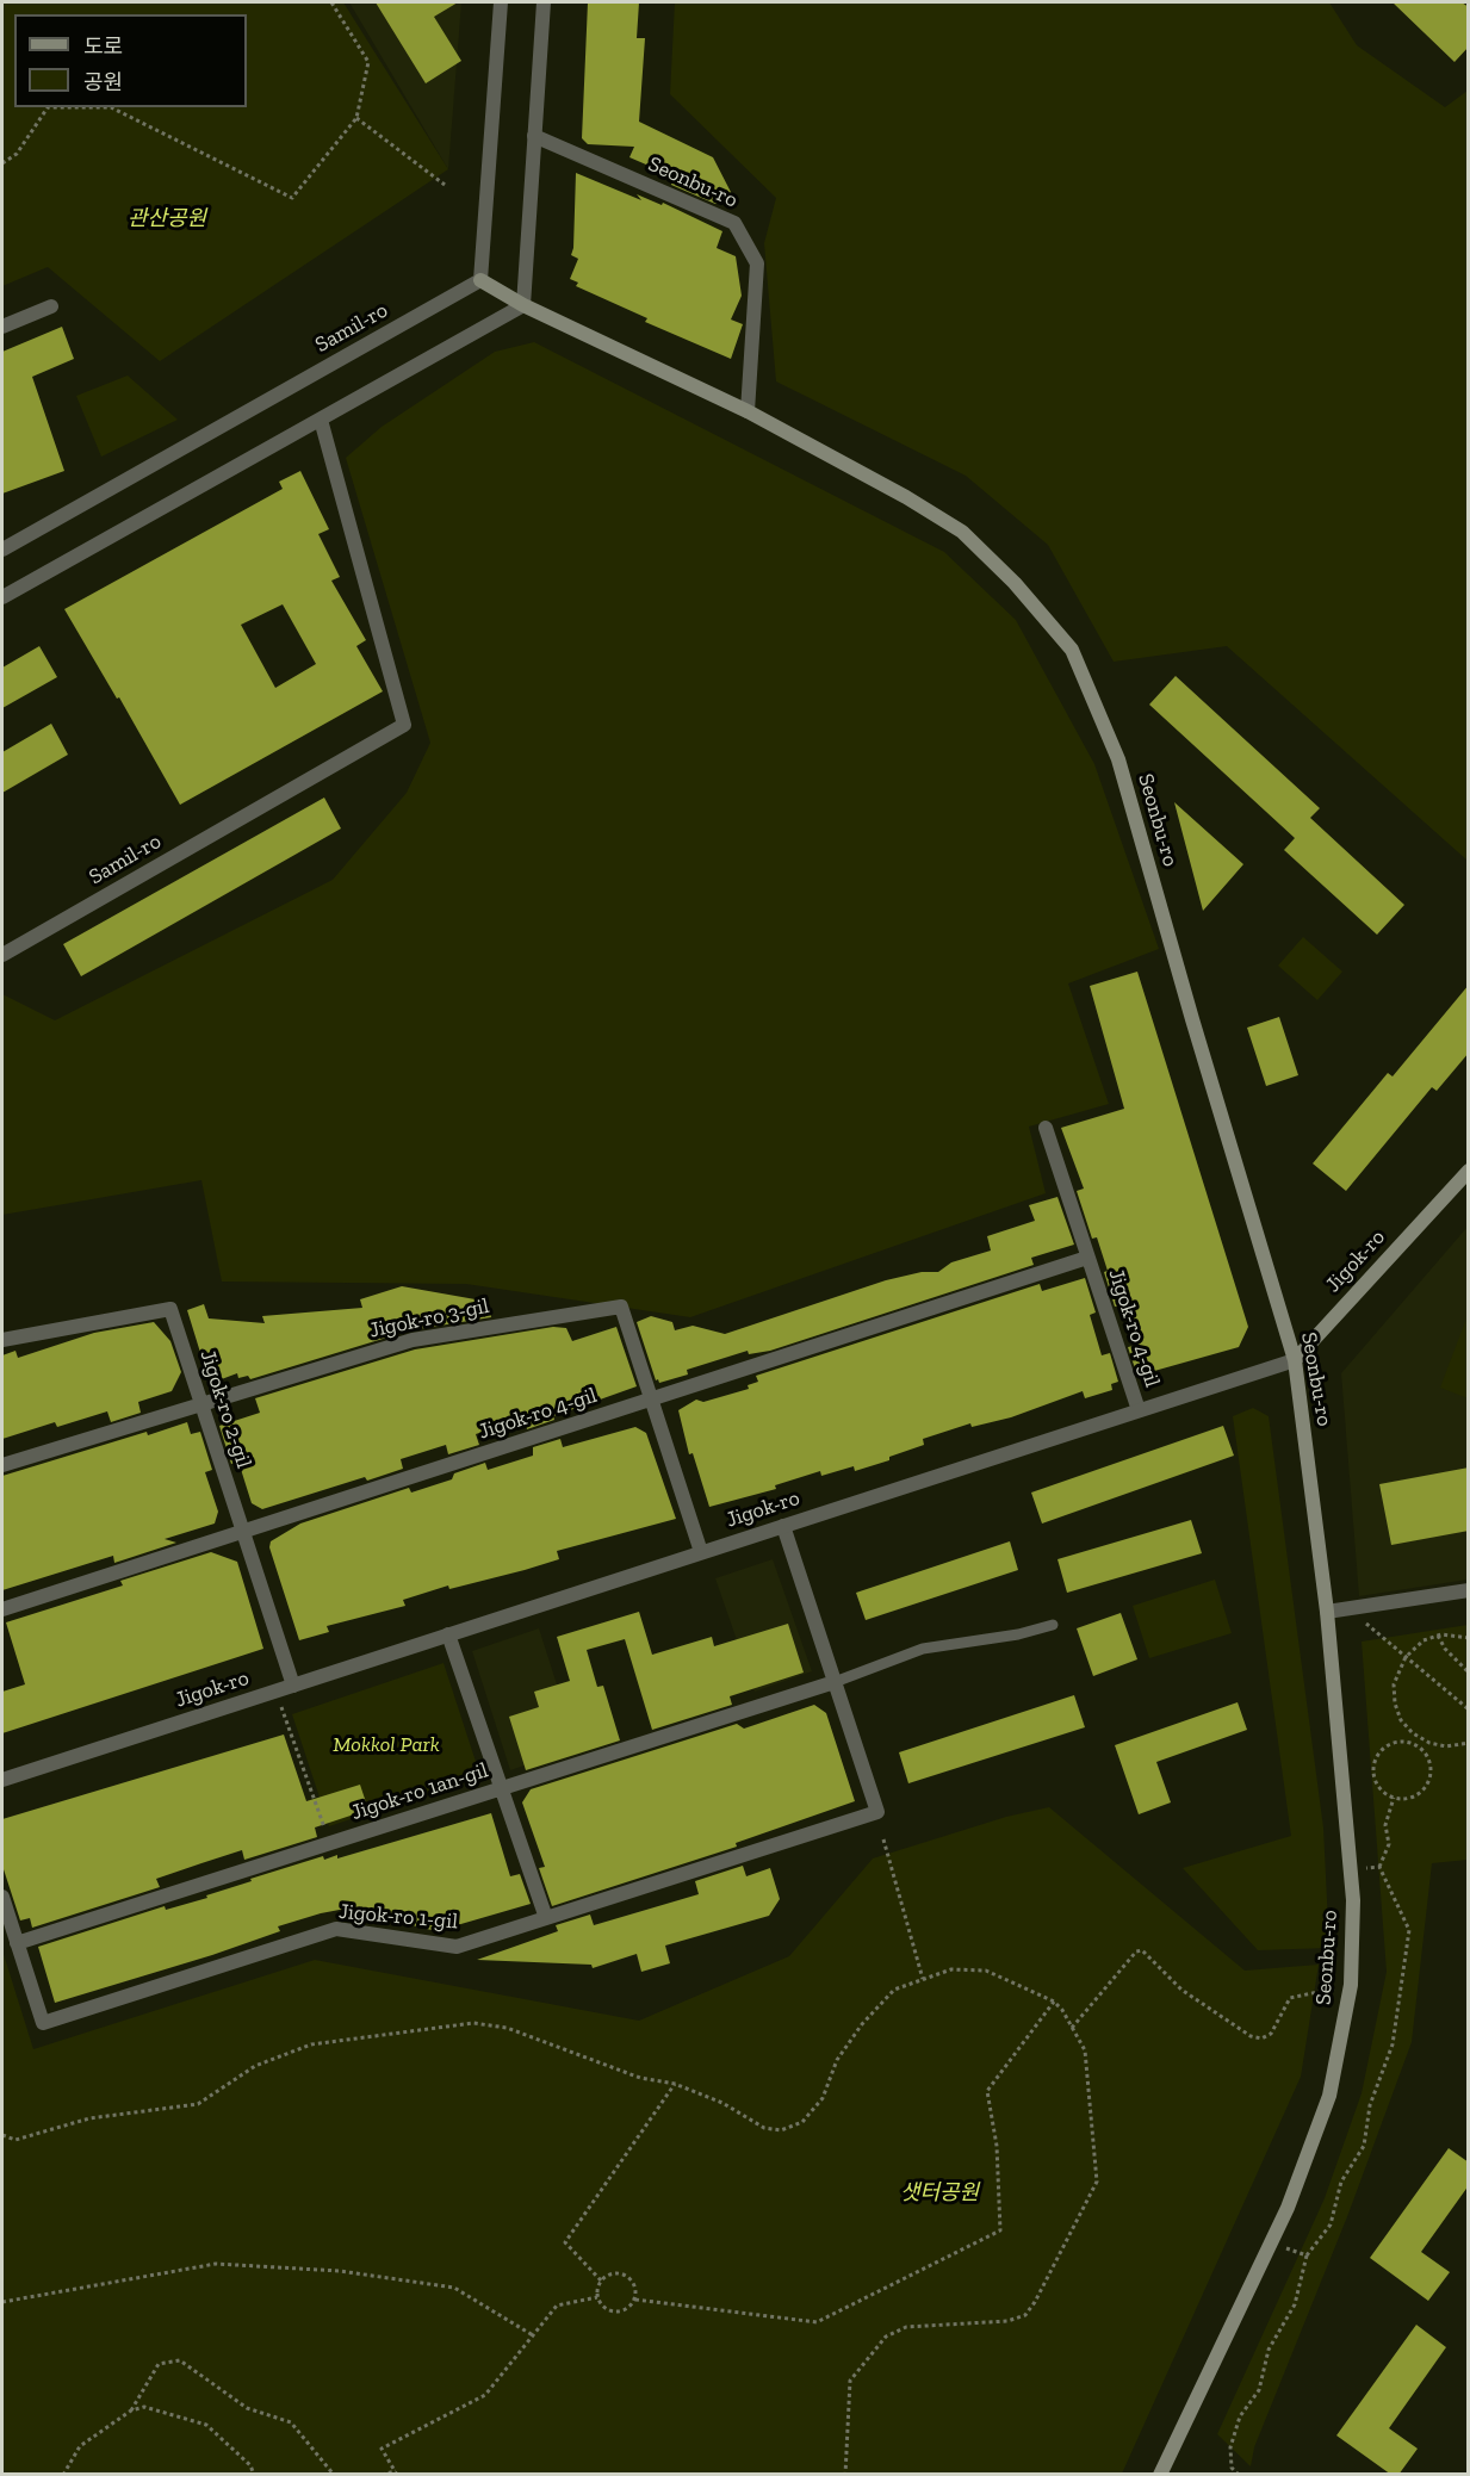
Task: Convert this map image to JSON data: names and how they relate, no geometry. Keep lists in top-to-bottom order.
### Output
{
  "streets": {
    "main road": ["Seonbu-ro", "Jigok-ro"],
    "street": [
      "Samil-ro",
      "Jigok-ro 3-gil",
      "Jigok-ro 4-gil",
      "Jigok-ro 2-gil",
      "Jigok-ro 1an-gil",
      "Jigok-ro 1-gil"
    ]
  },
  "crossings": [
    ["Seonbu-ro", "Samil-ro"],
    ["Seonbu-ro", "Jigok-ro"],
    ["Jigok-ro", "Jigok-ro 3-gil"],
    ["Jigok-ro", "Jigok-ro 4-gil"],
    ["Jigok-ro", "Jigok-ro 2-gil"],
    ["Jigok-ro 3-gil", "Jigok-ro 4-gil"],
    ["Jigok-ro 3-gil", "Jigok-ro 2-gil"],
    ["Jigok-ro 4-gil", "Jigok-ro 2-gil"],
    ["Jigok-ro 1an-gil", "Jigok-ro 1-gil"]
  ],
  "parks": ["관산공원", "Mokkol Park", "샛터공원"],
  "legend": ["도로", "공원"]
}
